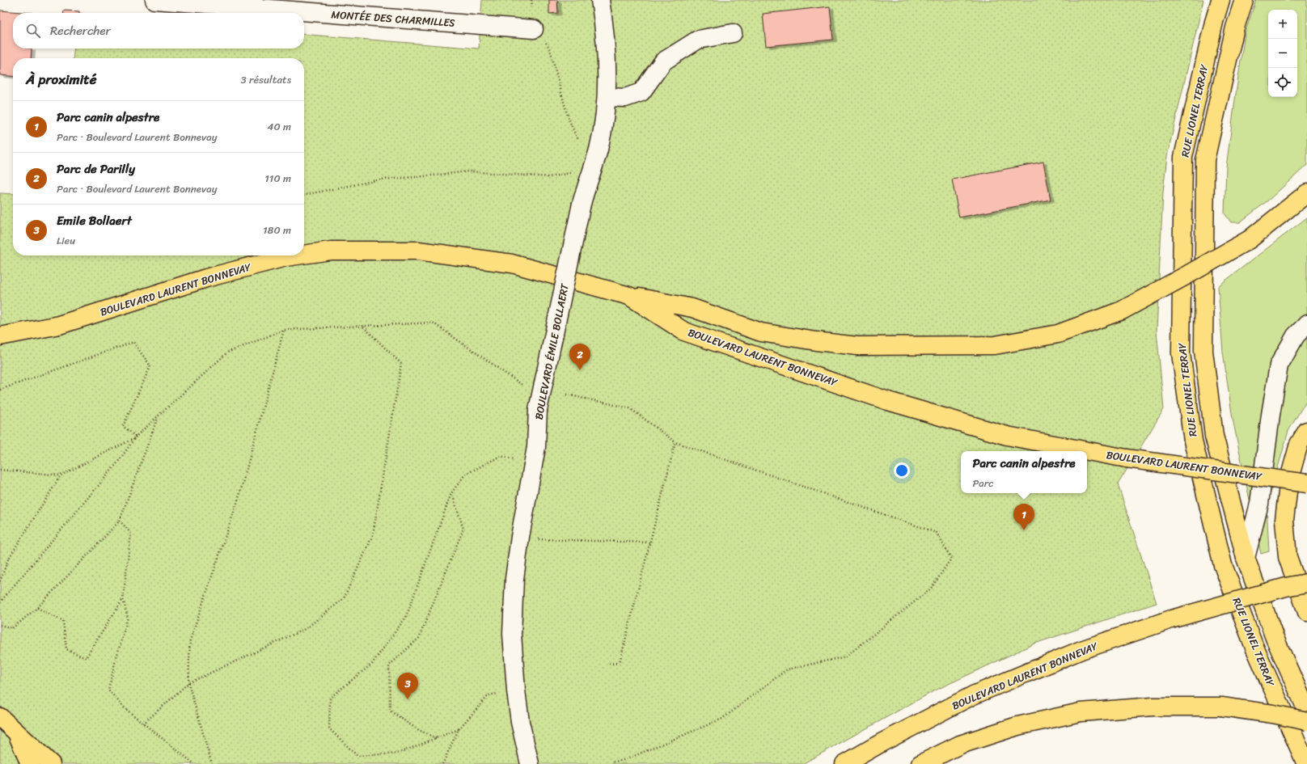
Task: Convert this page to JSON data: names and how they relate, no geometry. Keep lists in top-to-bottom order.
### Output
{
  "streets": {
    "main road": ["RUE LIONEL TERRAY", "BOULEVARD LAURENT BONNEVAY"],
    "street": ["MONTÉE DES CHARMILLES", "BOULEVARD ÉMILE BOLLAERT"]
  },
  "page": {
    "map_buttons": ["+", "−"],
    "search": "Rechercher",
    "heading": ["À proximité", "3 résultats"],
    "list": [
      {
        "mark": "1",
        "name": "Parc canin alpestre",
        "note": "Parc · Boulevard Laurent Bonnevay",
        "value": "40 m"
      },
      {
        "mark": "2",
        "name": "Parc de Parilly",
        "note": "Parc · Boulevard Laurent Bonnevay",
        "value": "110 m"
      },
      {
        "mark": "3",
        "name": "Emile Bollaert",
        "note": "Lieu",
        "value": "180 m"
      }
    ],
    "pins": ["2", "1", "3"],
    "popup": ["Parc canin alpestre", "Parc"]
  }
}
